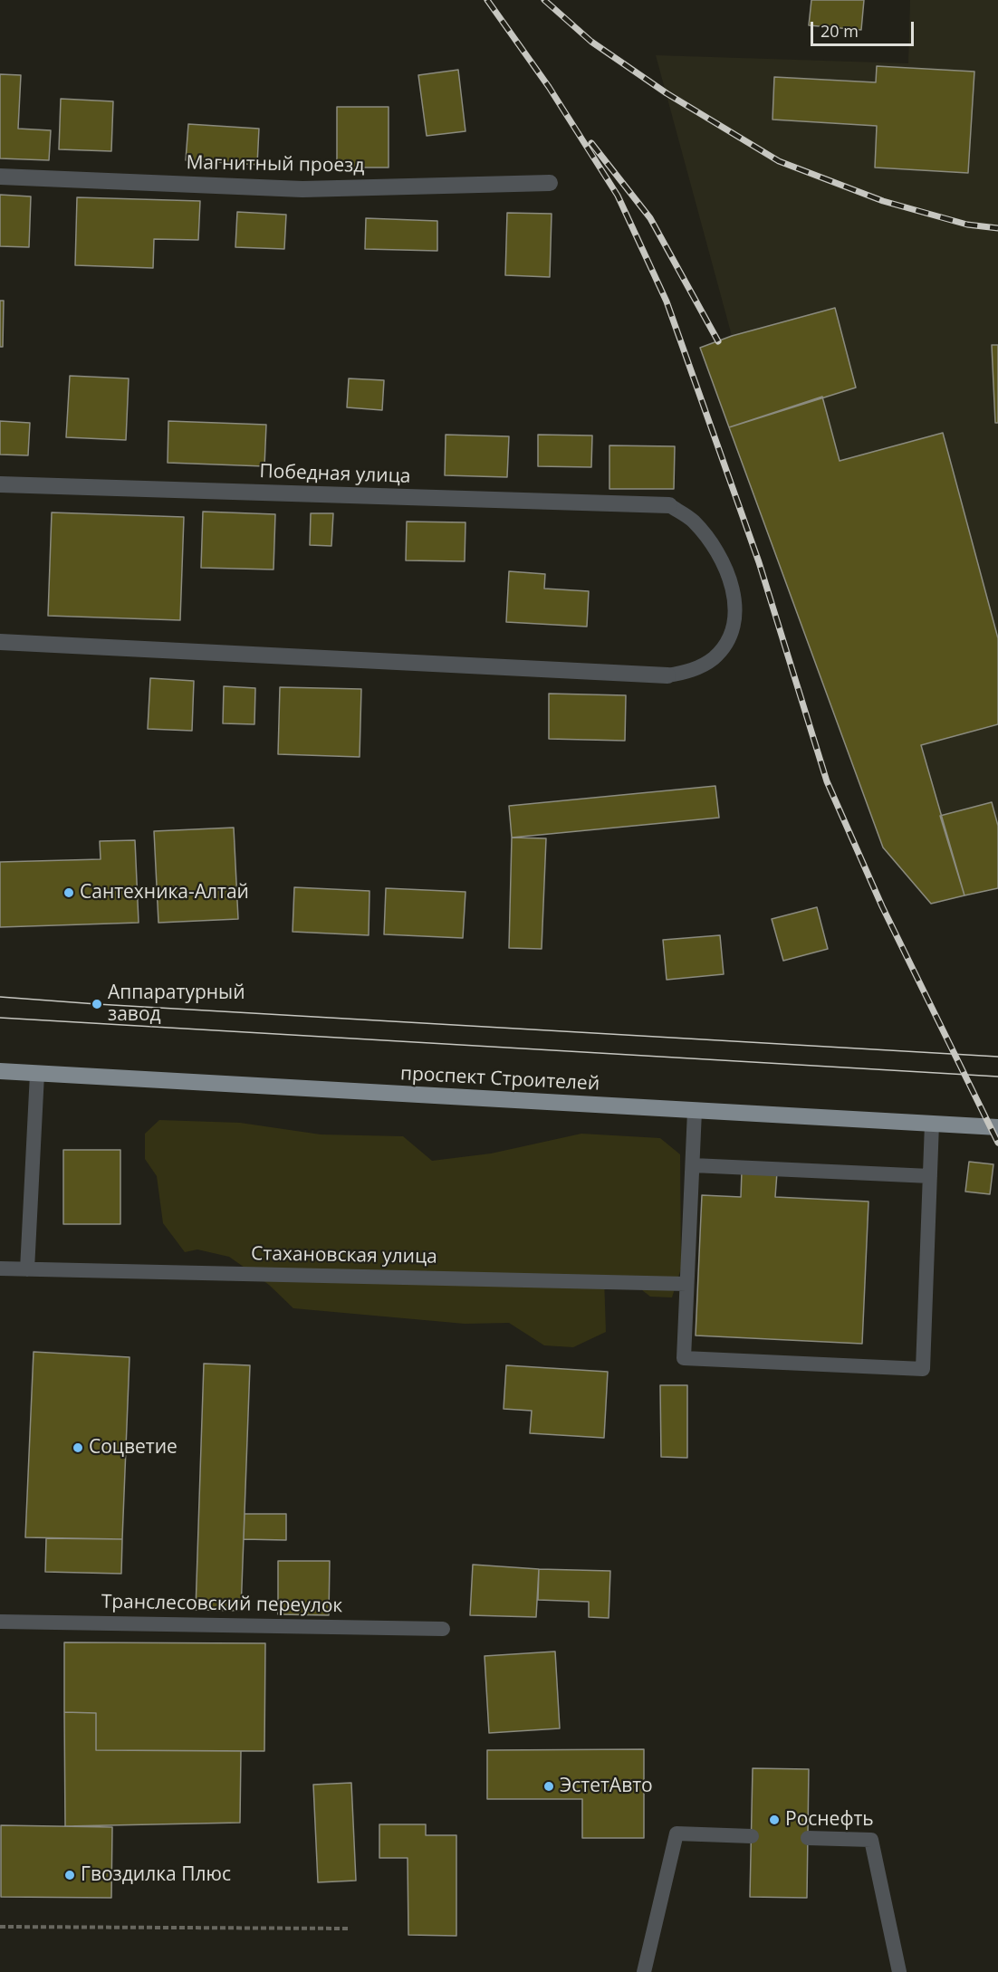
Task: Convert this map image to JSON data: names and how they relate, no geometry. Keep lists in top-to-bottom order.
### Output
{
  "streets": {
    "main road": ["проспект Строителей"],
    "street": ["Магнитный проезд", "Победная улица"],
    "lane": ["Стахановская улица", "Транслесовский переулок"]
  },
  "places": [
    "Сантехника-Алтай",
    "Аппаратурный завод",
    "Соцветие",
    "ЭстетАвто",
    "Роснефть",
    "Гвоздилка Плюс"
  ],
  "scale_bar": "20 m"
}
